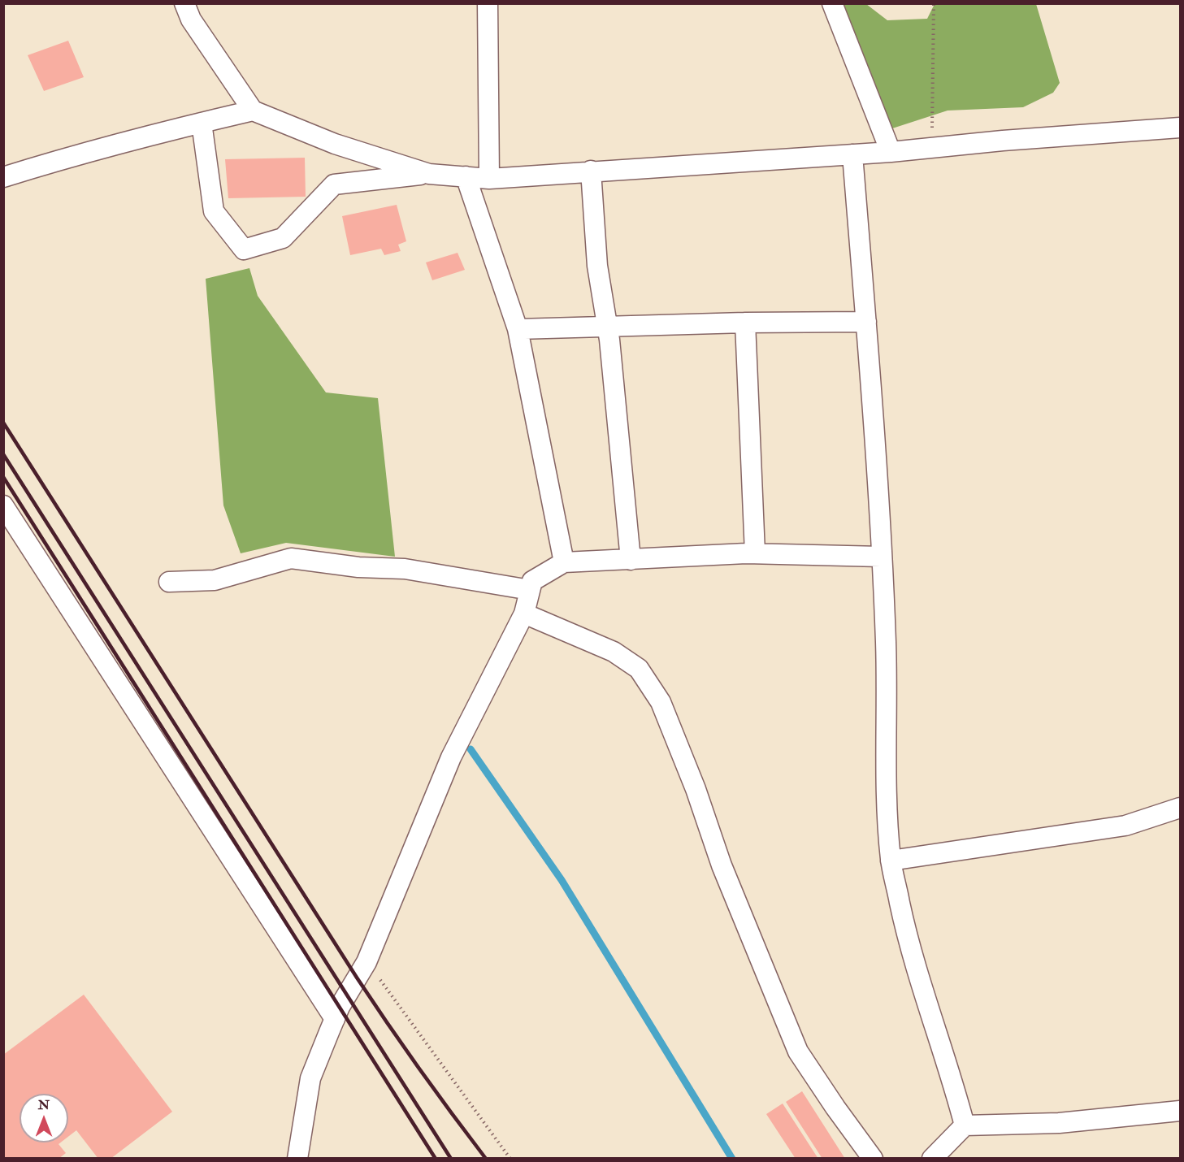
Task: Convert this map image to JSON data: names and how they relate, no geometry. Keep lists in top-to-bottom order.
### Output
{
  "north": "top"
}
